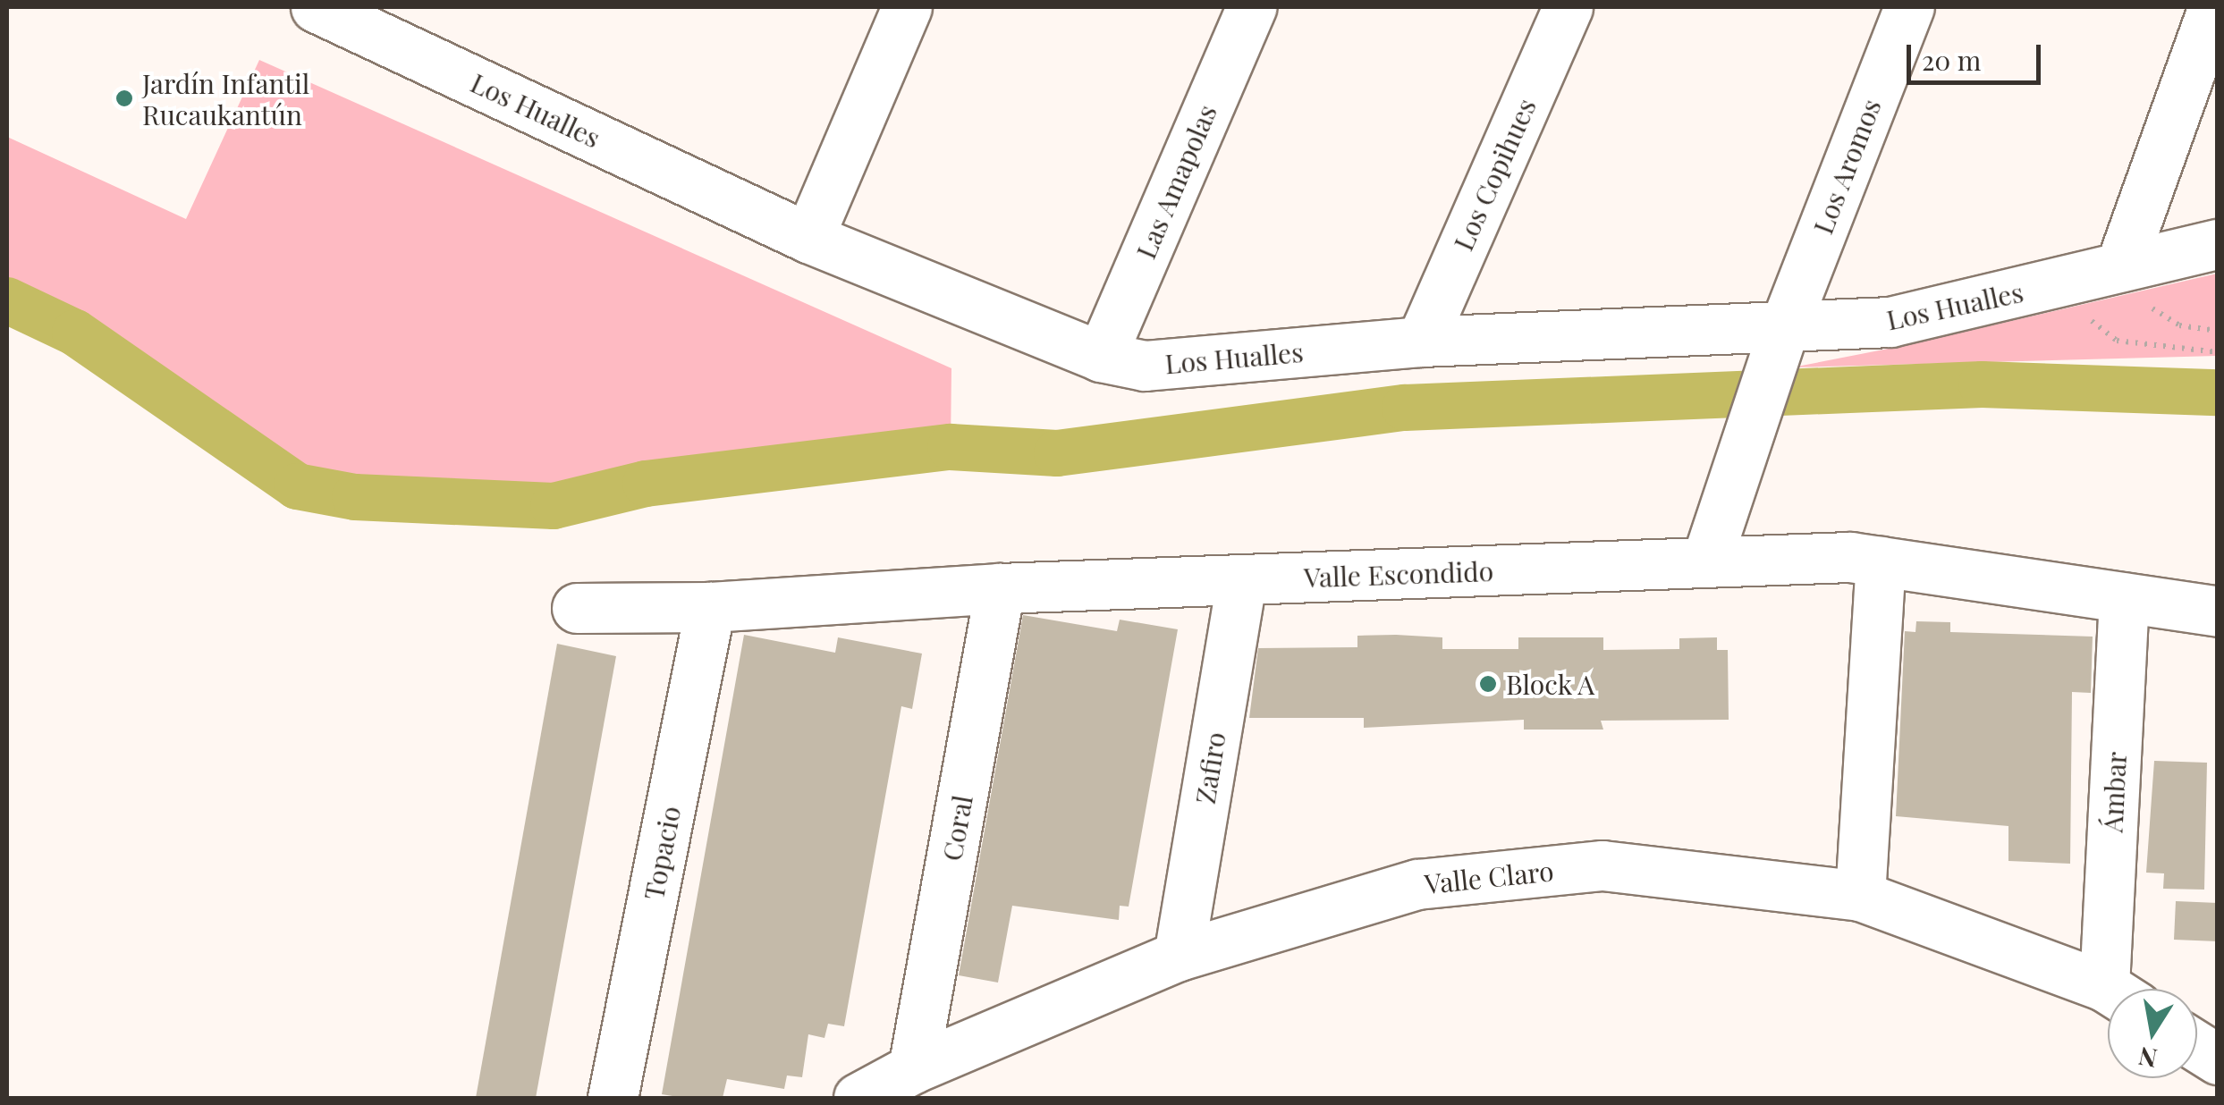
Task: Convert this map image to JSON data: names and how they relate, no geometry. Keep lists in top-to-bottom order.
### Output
{
  "streets": {
    "street": [
      "Los Hualles",
      "Los Aromos",
      "Los Copihues",
      "Las Amapolas",
      "Valle Escondido",
      "Zafiro",
      "Ámbar",
      "Coral",
      "Topacio",
      "Valle Claro"
    ]
  },
  "crossings": [
    ["Los Hualles", "Los Aromos"],
    ["Los Hualles", "Los Copihues"],
    ["Los Hualles", "Las Amapolas"],
    ["Los Aromos", "Valle Escondido"],
    ["Valle Escondido", "Zafiro"],
    ["Valle Escondido", "Ámbar"],
    ["Valle Escondido", "Coral"],
    ["Valle Escondido", "Topacio"],
    ["Zafiro", "Valle Claro"],
    ["Coral", "Valle Claro"]
  ],
  "places": ["Jardín Infantil Rucaukantún", "Block A"],
  "scale_bar": "20 m",
  "north": "bottom"
}
